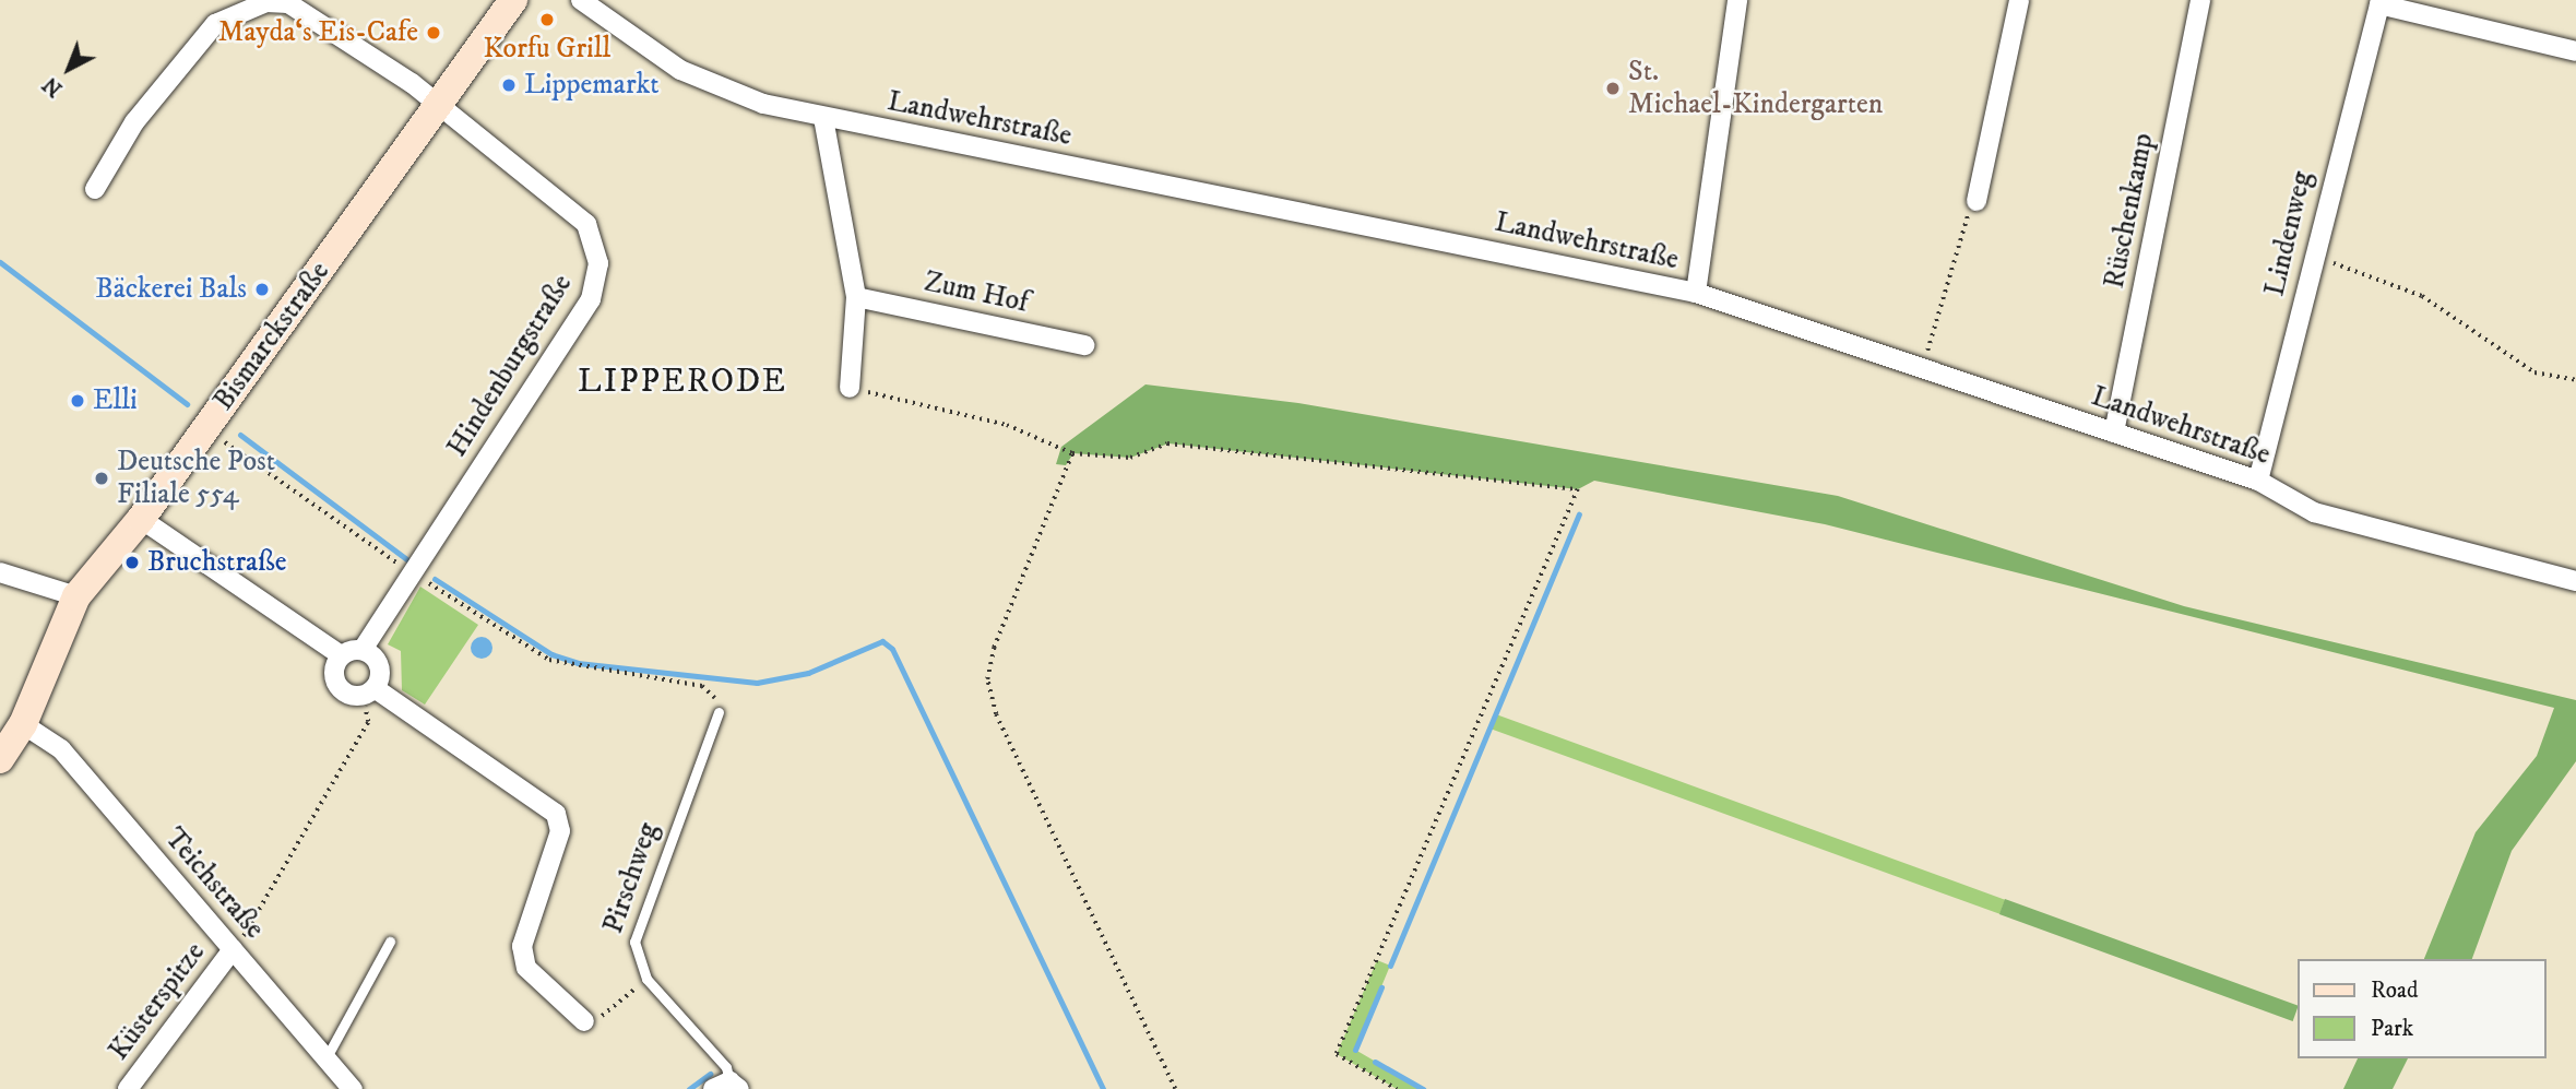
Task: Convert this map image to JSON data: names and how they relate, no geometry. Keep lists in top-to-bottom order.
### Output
{
  "streets": {
    "main road": ["Bismarckstraße"],
    "street": [
      "Landwehrstraße",
      "Rüschenkamp",
      "Lindenweg",
      "Zum Hof",
      "Hindenburgstraße",
      "Teichstraße",
      "Küsterspitze"
    ],
    "lane": ["Pirschweg"]
  },
  "crossings": [
    ["Landwehrstraße", "Rüschenkamp"],
    ["Landwehrstraße", "Lindenweg"],
    ["Bismarckstraße", "Hindenburgstraße"],
    ["Bismarckstraße", "Teichstraße"],
    ["Teichstraße", "Küsterspitze"]
  ],
  "districts": ["LIPPERODE"],
  "places": [
    "Korfu Grill",
    "Mayda‘s Eis-Cafe",
    "Lippemarkt",
    "St. Michael-Kindergarten",
    "Bäckerei Bals",
    "Elli",
    "Deutsche Post Filiale 554",
    "Bruchstraße"
  ],
  "legend": ["Road", "Park"],
  "north": "bottom left"
}
